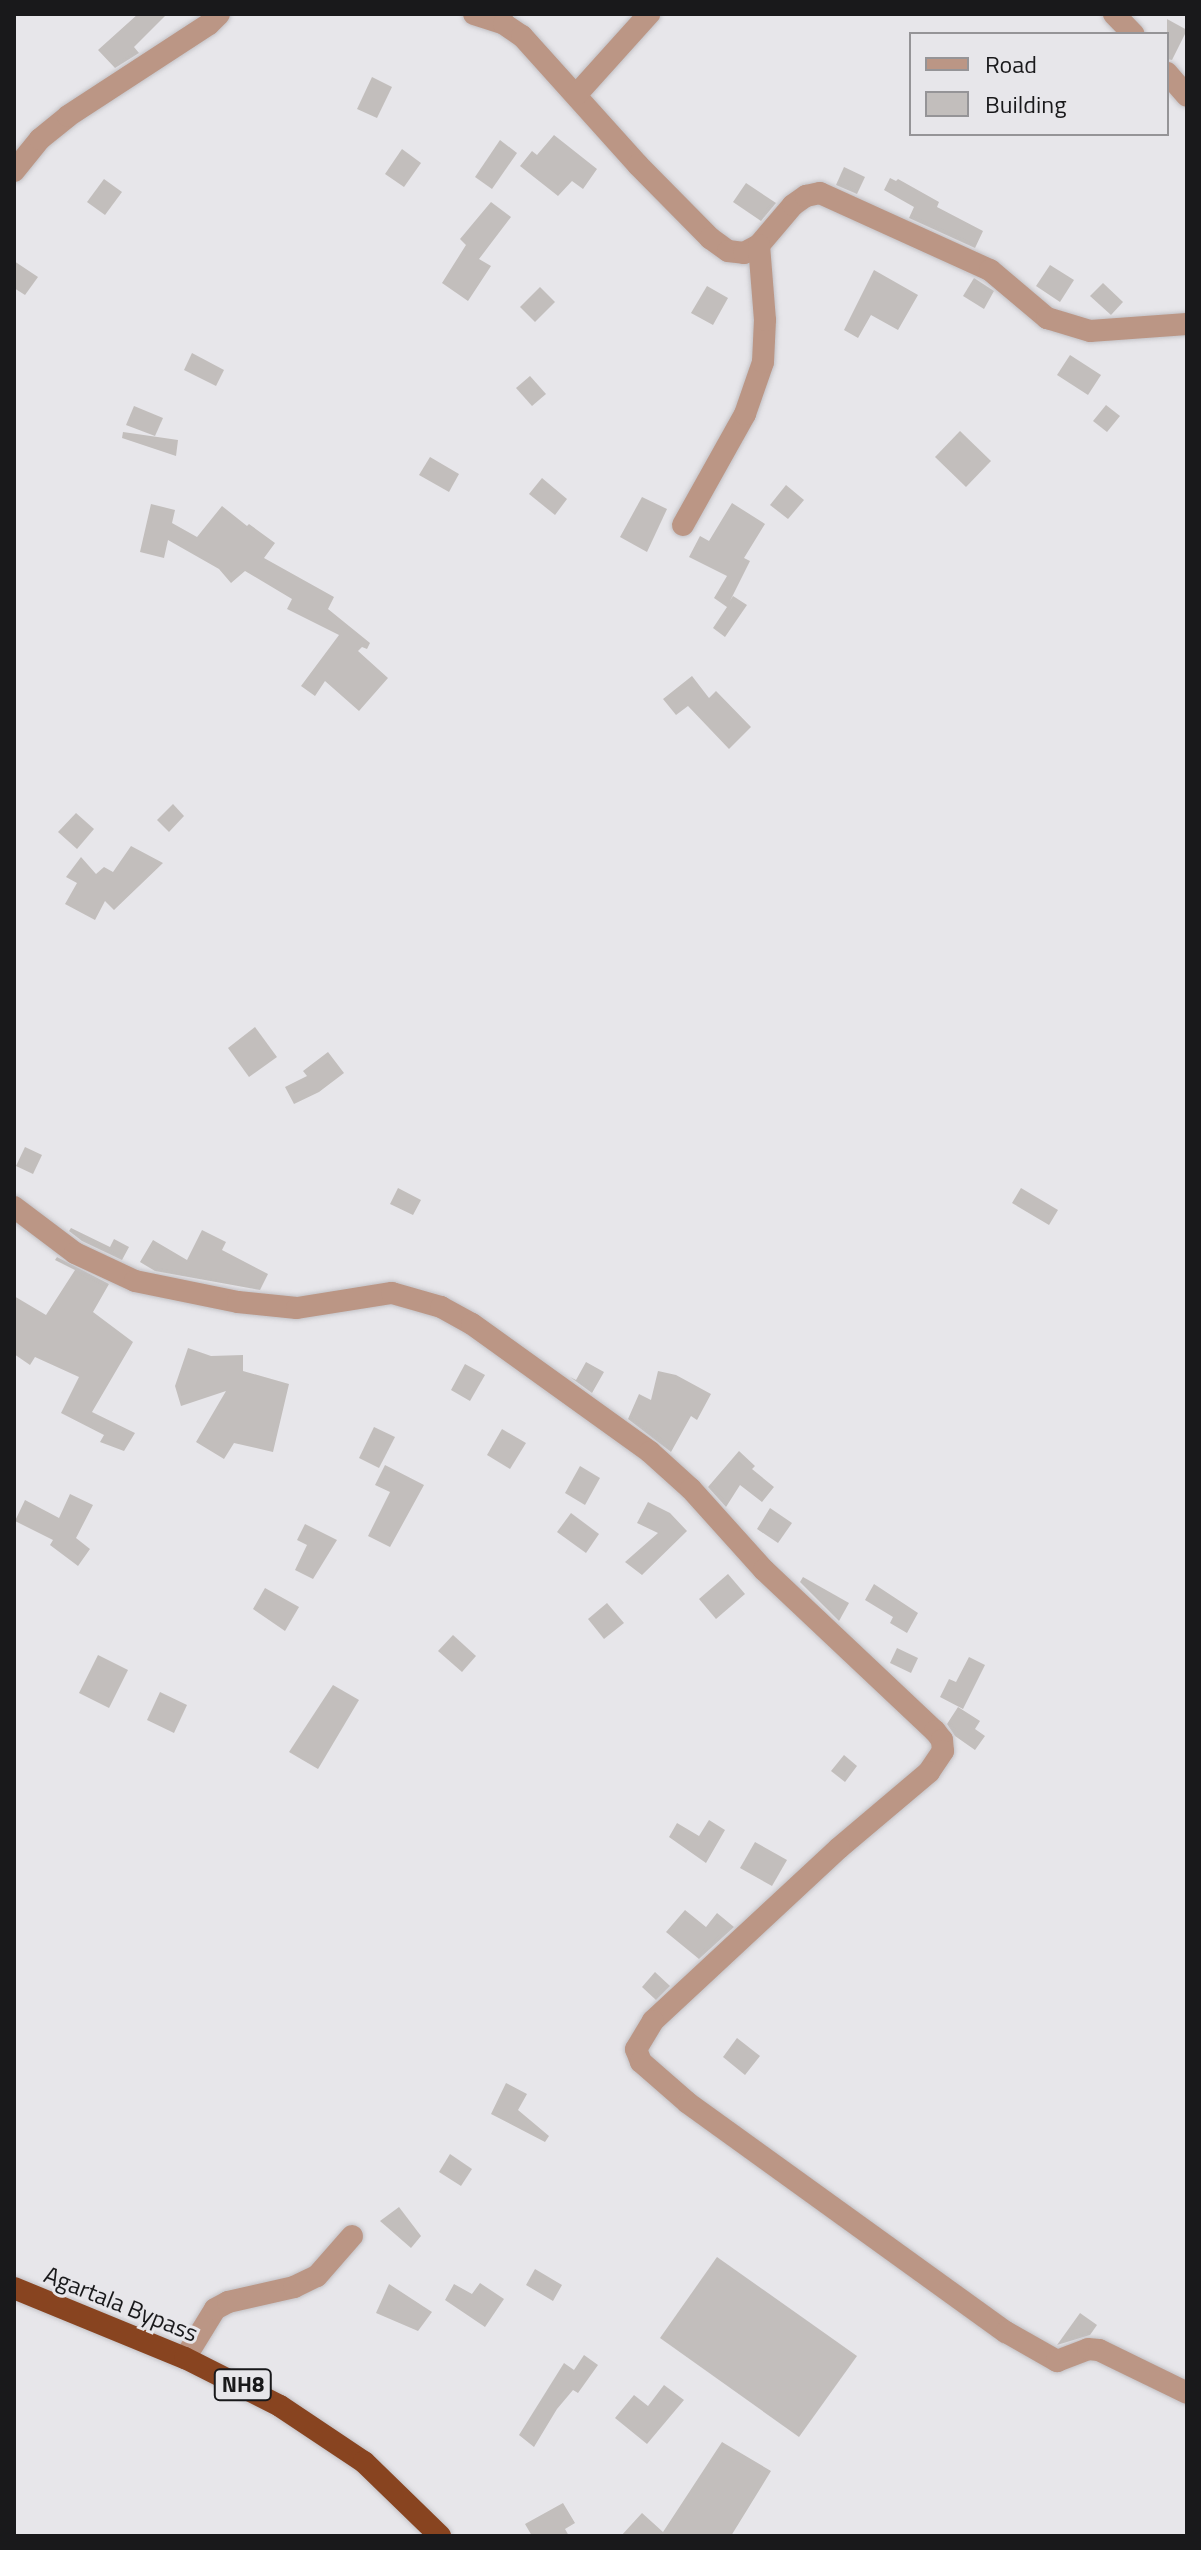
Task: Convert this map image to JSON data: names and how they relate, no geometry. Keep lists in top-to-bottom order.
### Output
{
  "streets": {
    "highway": ["Agartala Bypass", "NH8"]
  },
  "legend": ["Road", "Building"]
}
